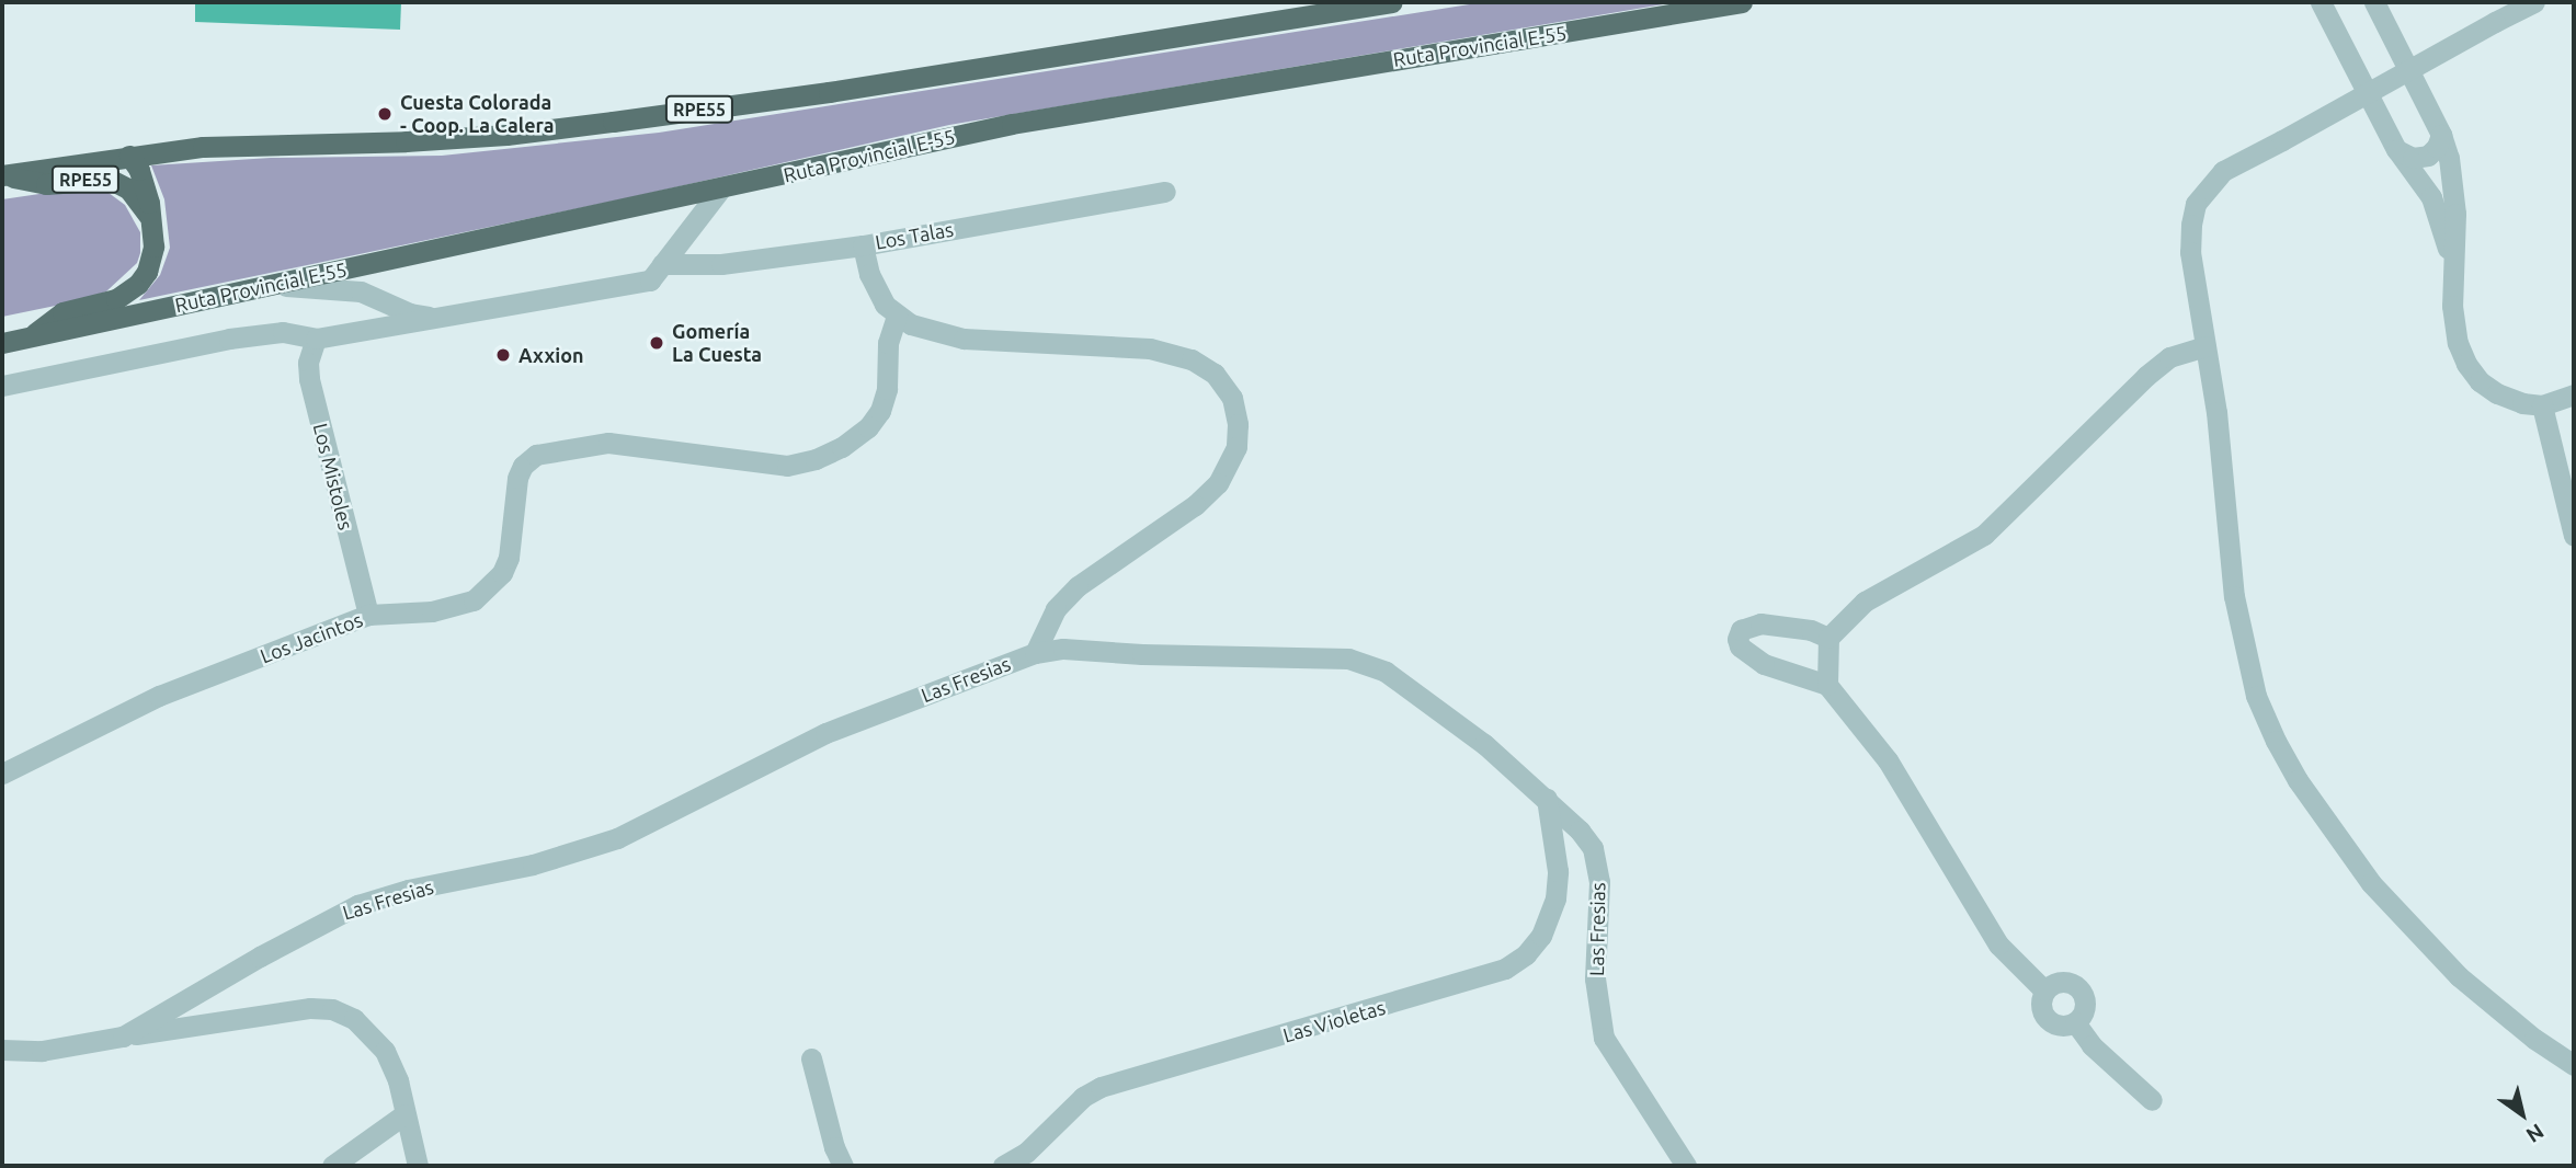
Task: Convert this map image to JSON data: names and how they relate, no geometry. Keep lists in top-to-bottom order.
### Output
{
  "streets": {
    "main road": ["Ruta Provincial E-55", "RPE55"],
    "street": [
      "Los Talas",
      "Los Mistoles",
      "Los Jacintos",
      "Las Fresias",
      "Las Violetas"
    ]
  },
  "crossings": [
    ["Ruta Provincial E-55", "RPE55"],
    ["Los Mistoles", "Los Jacintos"],
    ["Las Fresias", "Las Violetas"]
  ],
  "places": ["Cuesta Colorada - Coop. La Calera", "Gomería La Cuesta", "Axxion"],
  "north": "bottom right"
}
